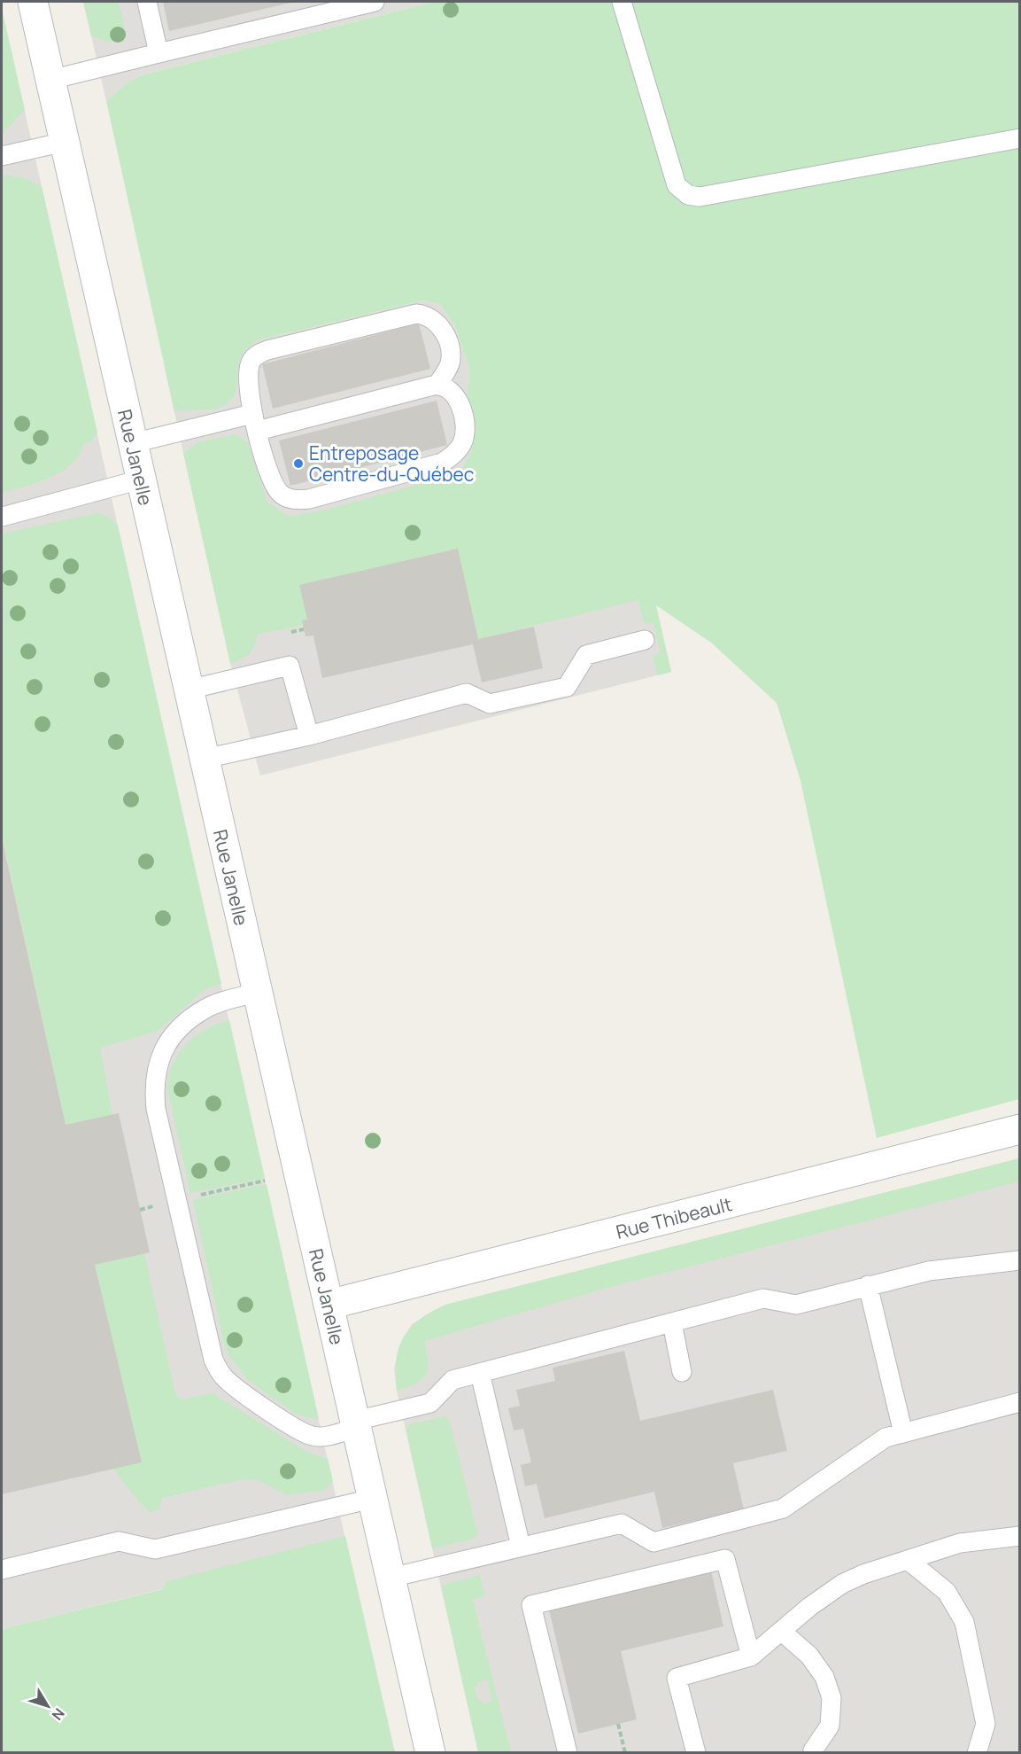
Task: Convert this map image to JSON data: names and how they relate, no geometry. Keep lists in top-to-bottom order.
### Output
{
  "streets": {
    "main road": ["Rue Janelle", "Rue Thibeault"]
  },
  "crossings": [
    ["Rue Janelle", "Rue Thibeault"]
  ],
  "places": ["Entreposage Centre-du-Québec"],
  "north": "bottom right"
}
